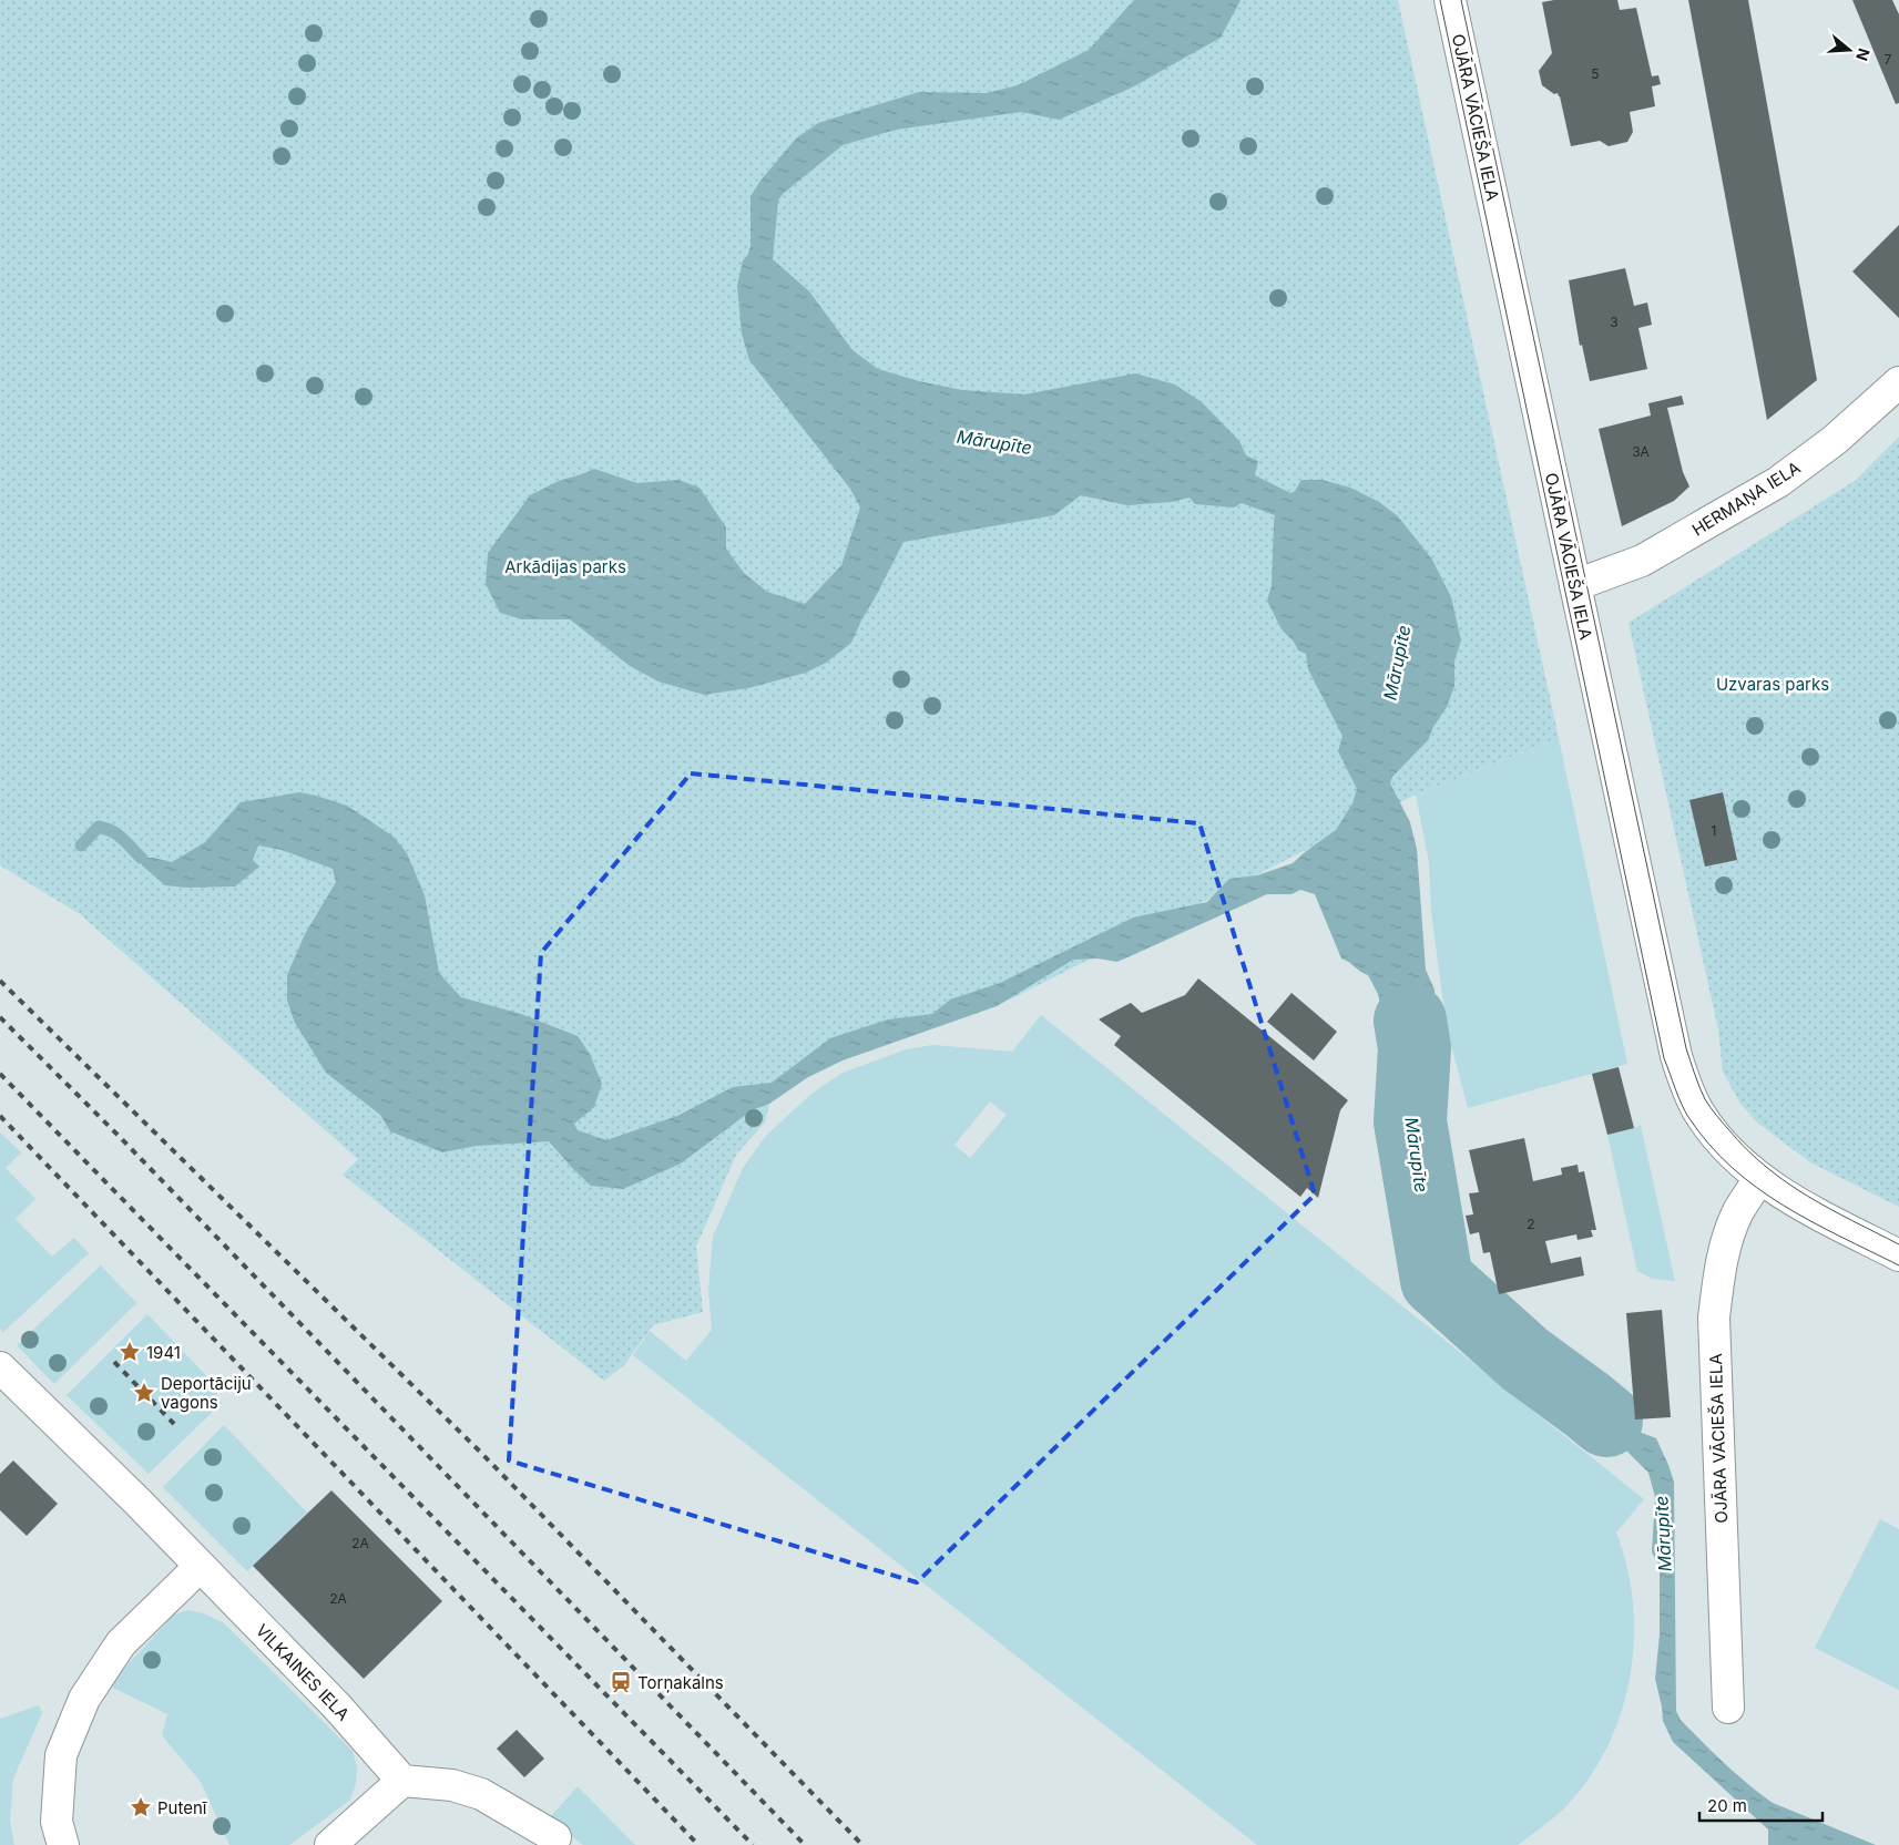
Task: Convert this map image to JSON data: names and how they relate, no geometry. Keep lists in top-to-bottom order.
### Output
{
  "streets": {
    "street": ["OJĀRA VĀCIEŠA IELA", "HERMAŅA IELA", "VILKAINES IELA"]
  },
  "crossings": [
    ["OJĀRA VĀCIEŠA IELA", "HERMAŅA IELA"]
  ],
  "water": ["Mārupīte"],
  "parks": ["Arkādijas parks", "Uzvaras parks"],
  "places": {
    "place": ["1941", "Deportāciju vagons", "Putenī"],
    "station": ["Torņakalns"]
  },
  "house_numbers": [
    "7",
    "5",
    "3",
    "3A",
    "1",
    "2",
    "2A",
    "2A"
  ],
  "scale_bar": "20 m",
  "north": "right"
}
